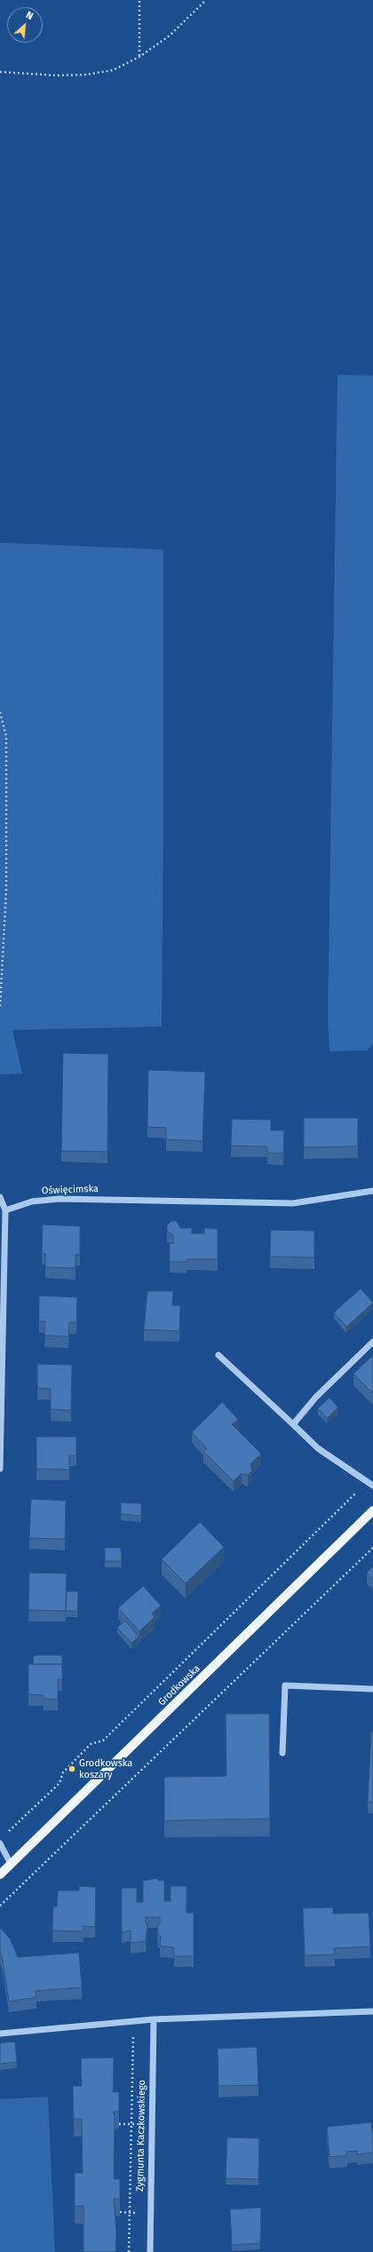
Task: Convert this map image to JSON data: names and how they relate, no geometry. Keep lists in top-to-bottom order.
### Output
{
  "streets": {
    "main road": ["Grodkowska"],
    "street": ["Oświęcimska", "Zygmunta Kaczkowskiego"]
  },
  "places": ["Grodkowska koszary"],
  "north": "top right"
}
